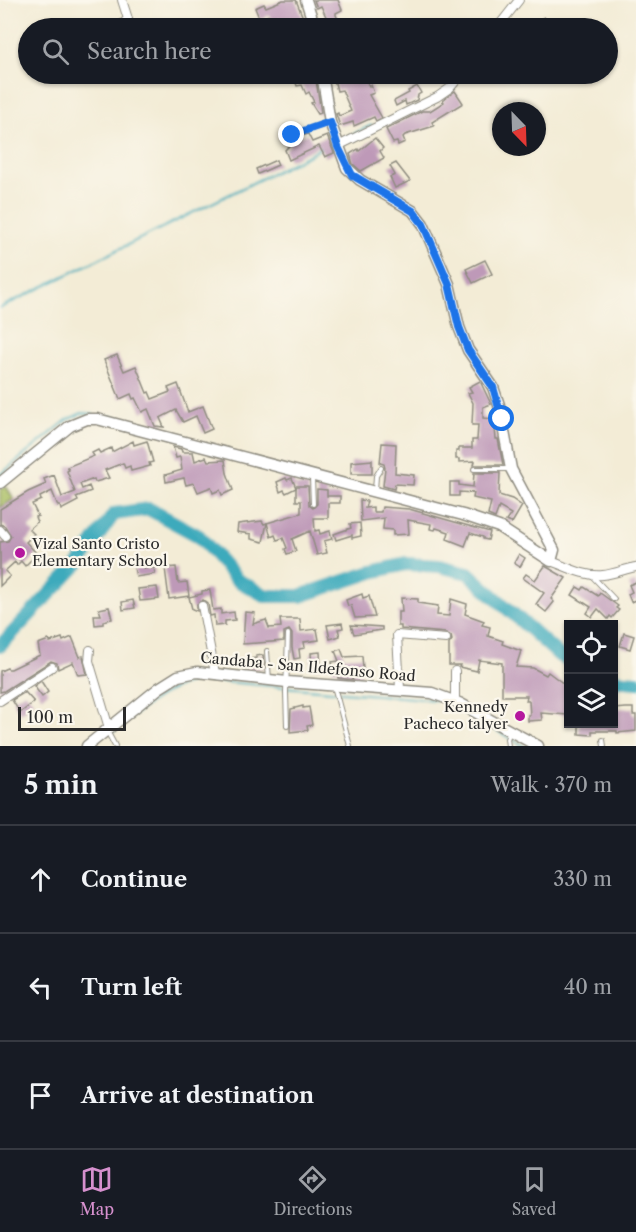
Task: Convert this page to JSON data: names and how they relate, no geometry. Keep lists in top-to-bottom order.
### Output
{
  "streets": {
    "street": ["Candaba - San Ildefonso Road"]
  },
  "places": ["Vizal Santo Cristo Elementary School", "Kennedy Pacheco talyer"],
  "scale_bar": "100 m",
  "north": "bottom right",
  "page": {
    "search": "Search here",
    "scale": "100 m",
    "heading": ["5 min", "Walk · 370 m"],
    "list": [
      ["Continue", "330 m"],
      ["Turn left", "40 m"],
      "Arrive at destination"
    ],
    "nav": ["Map", "Directions", "Saved"]
  }
}
